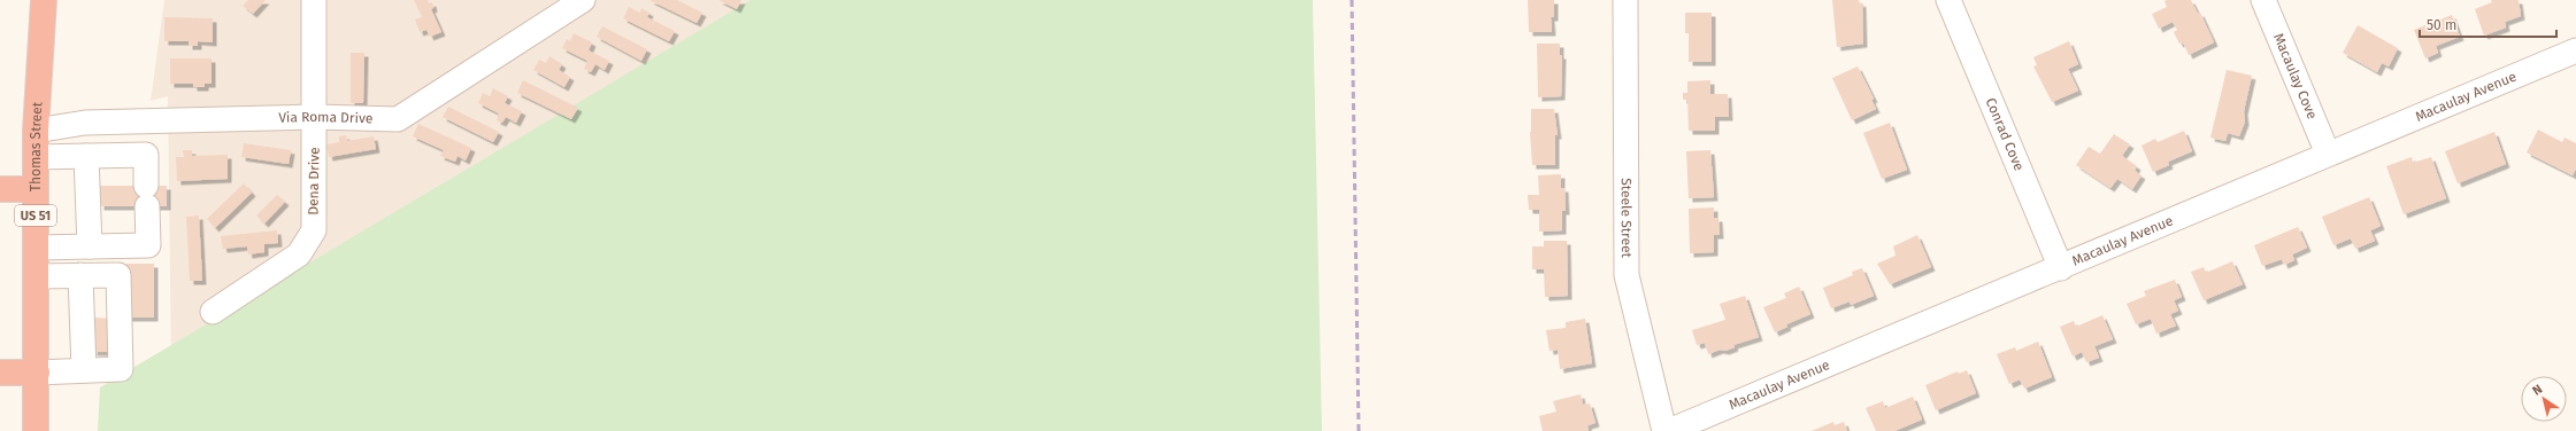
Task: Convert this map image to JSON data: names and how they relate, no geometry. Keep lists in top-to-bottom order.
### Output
{
  "streets": {
    "highway": ["Thomas Street", "US 51"],
    "street": [
      "Macaulay Cove",
      "Macaulay Avenue",
      "Via Roma Drive",
      "Conrad Cove",
      "Dena Drive",
      "Steele Street"
    ]
  },
  "crossings": [
    ["Macaulay Cove", "Macaulay Avenue"],
    ["Macaulay Avenue", "Conrad Cove"],
    ["Via Roma Drive", "Thomas Street"],
    ["Via Roma Drive", "Dena Drive"]
  ],
  "scale_bar": "50 m",
  "north": "top left"
}
